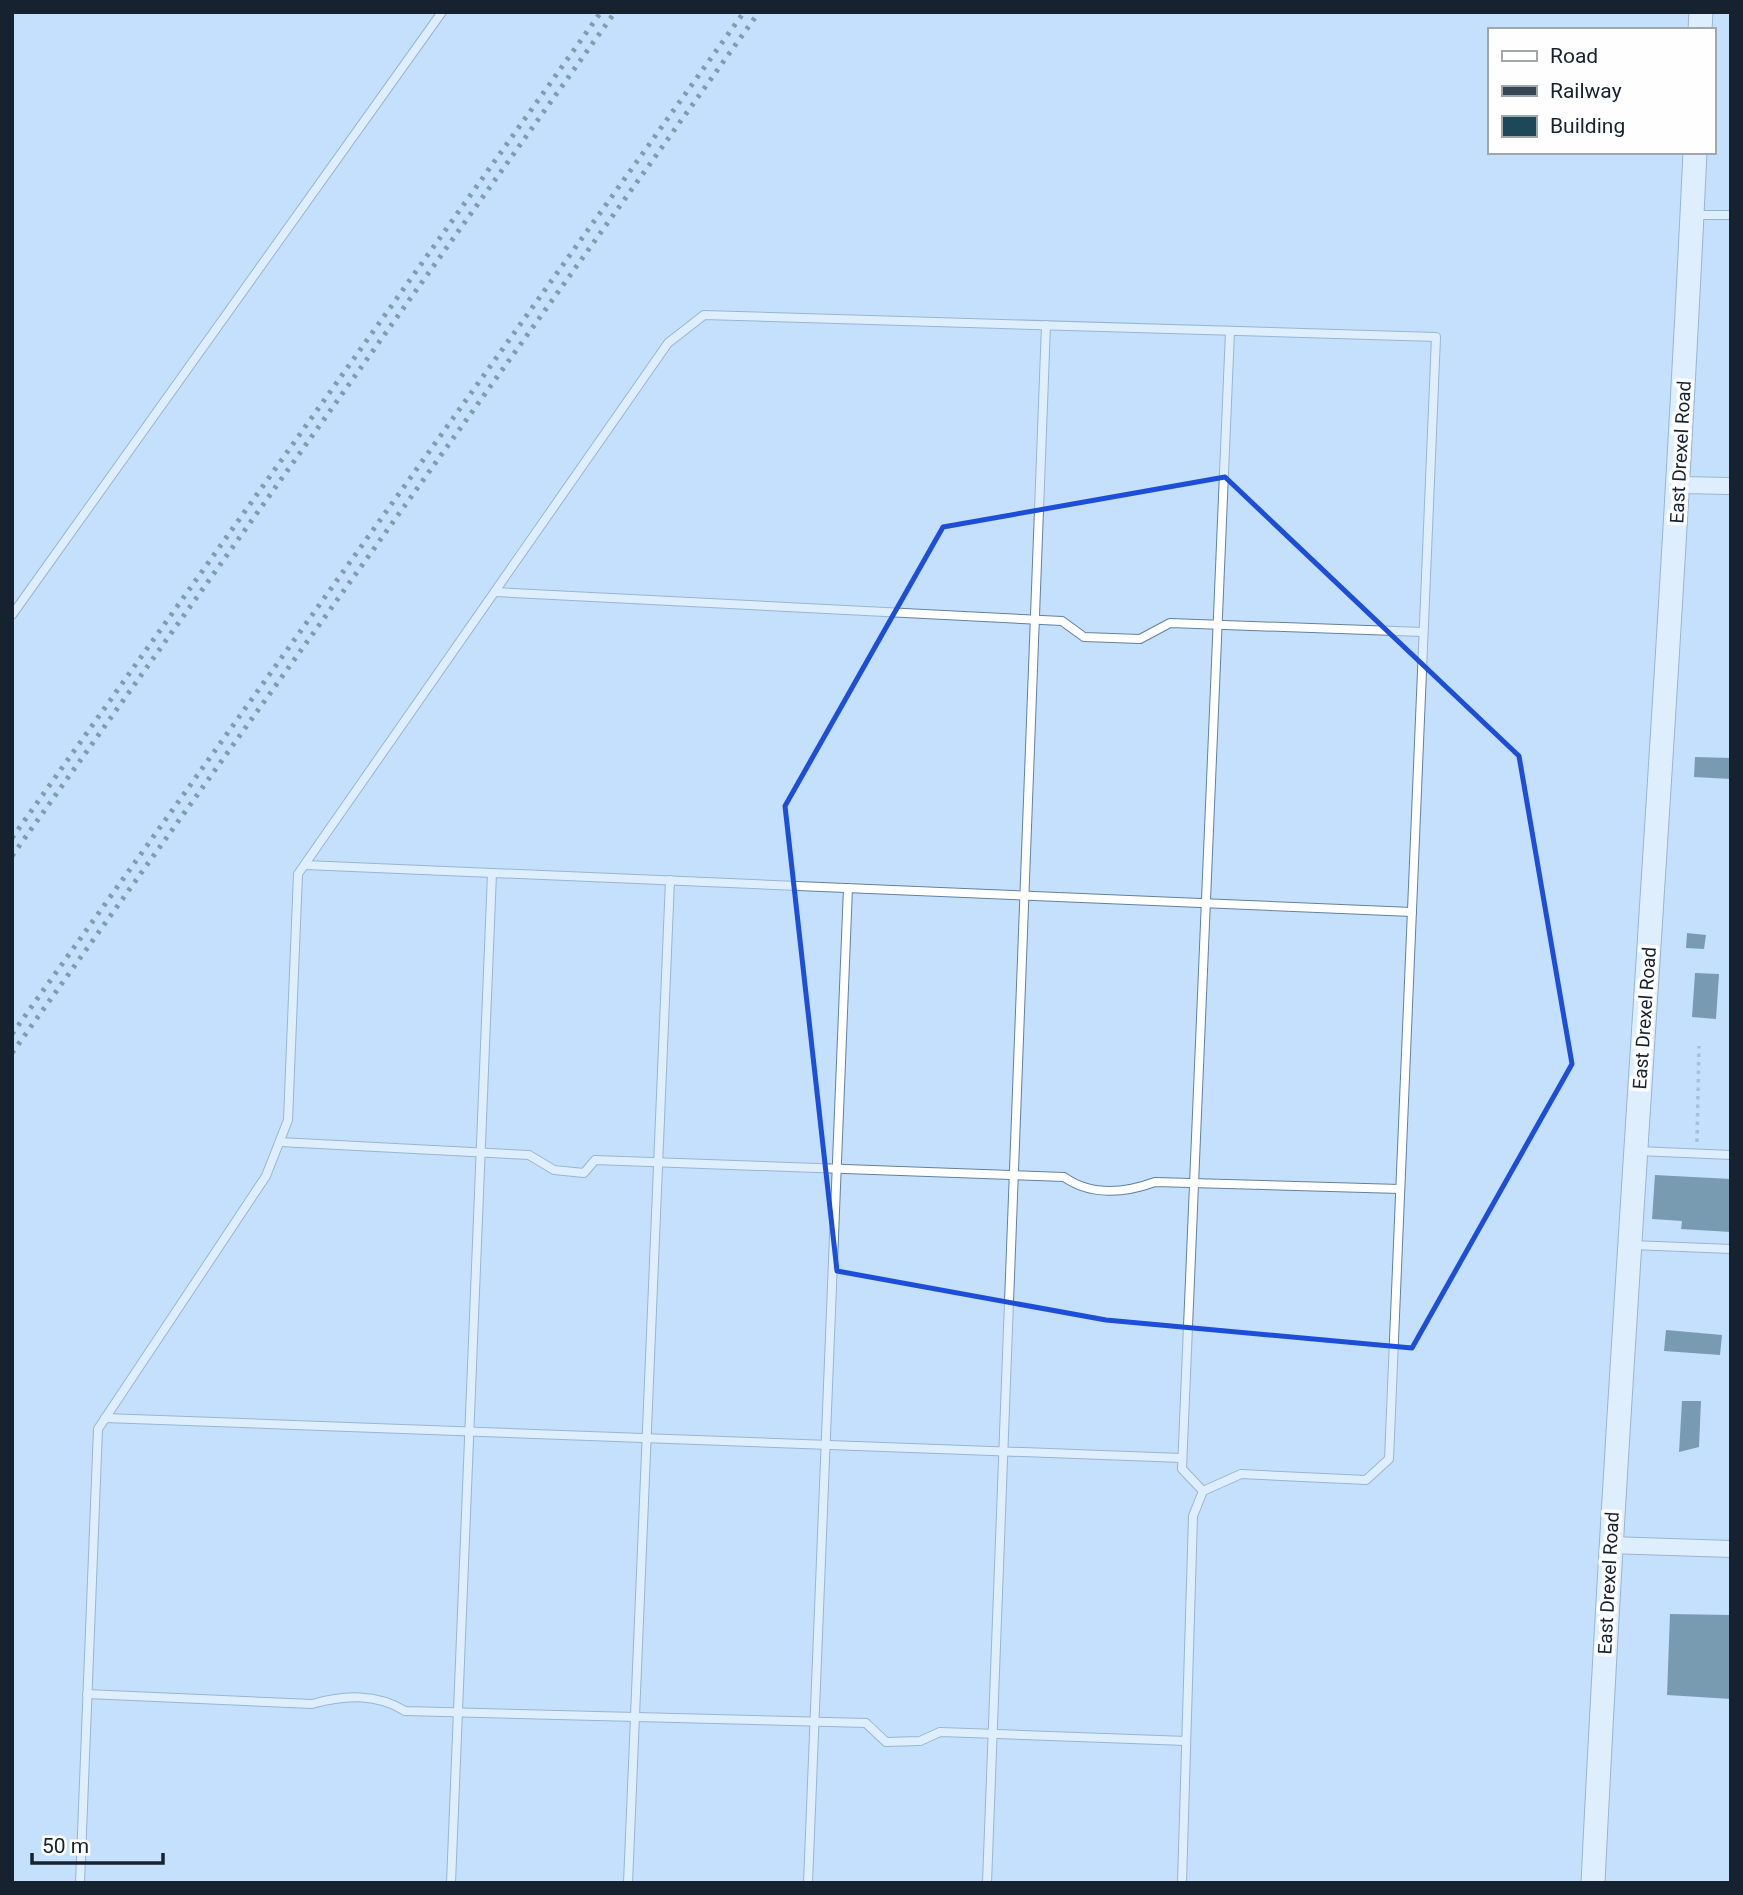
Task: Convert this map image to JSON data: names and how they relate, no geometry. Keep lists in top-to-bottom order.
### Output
{
  "streets": {
    "street": ["East Drexel Road"]
  },
  "legend": ["Road", "Railway", "Building"],
  "scale_bar": "50 m"
}
